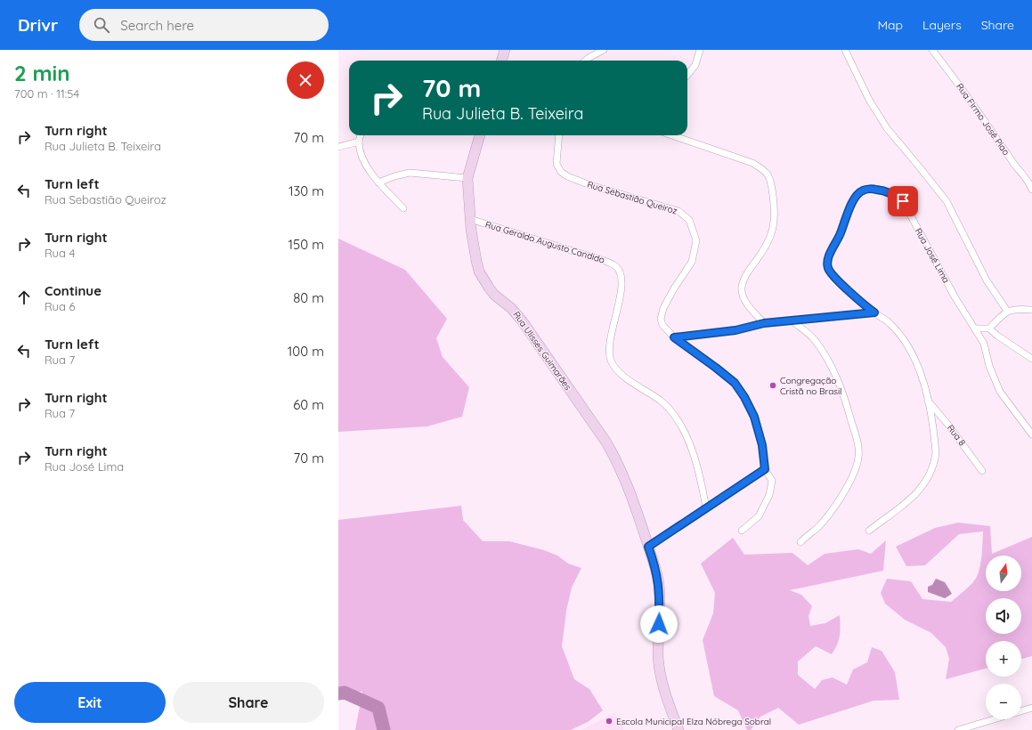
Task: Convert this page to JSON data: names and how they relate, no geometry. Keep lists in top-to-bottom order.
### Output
{
  "streets": {
    "main road": ["Rua Ulisses Guimarães"],
    "street": [
      "Rua Firmo José Piao",
      "Rua Sebastião Queiroz",
      "Rua Geraldo Augusto Candido",
      "Rua José Lima",
      "Rua 8"
    ]
  },
  "crossings": [
    ["Rua Geraldo Augusto Candido", "Rua Ulisses Guimarães"]
  ],
  "places": ["Congregação Cristã no Brasil", "Escola Municipal Elza Nóbrega Sobral"],
  "north": "top",
  "page": {
    "header": "Drivr",
    "search": "Search here",
    "nav": ["Map", "Layers", "Share"],
    "heading": ["2 min", "700 m · 11:54"],
    "turn": ["70 m", "Rua Julieta B. Teixeira"],
    "list": [
      {
        "name": "Turn right",
        "note": "Rua Julieta B. Teixeira",
        "value": "70 m"
      },
      {
        "name": "Turn left",
        "note": "Rua Sebastião Queiroz",
        "value": "130 m"
      },
      {
        "name": "Turn right",
        "note": "Rua 4",
        "value": "150 m"
      },
      {
        "name": "Continue",
        "note": "Rua 6",
        "value": "80 m"
      },
      {
        "name": "Turn left",
        "note": "Rua 7",
        "value": "100 m"
      },
      {
        "name": "Turn right",
        "note": "Rua 7",
        "value": "60 m"
      },
      {
        "name": "Turn right",
        "note": "Rua José Lima",
        "value": "70 m"
      }
    ],
    "map_buttons": ["+", "−"],
    "buttons": ["Exit", "Share"]
  }
}
